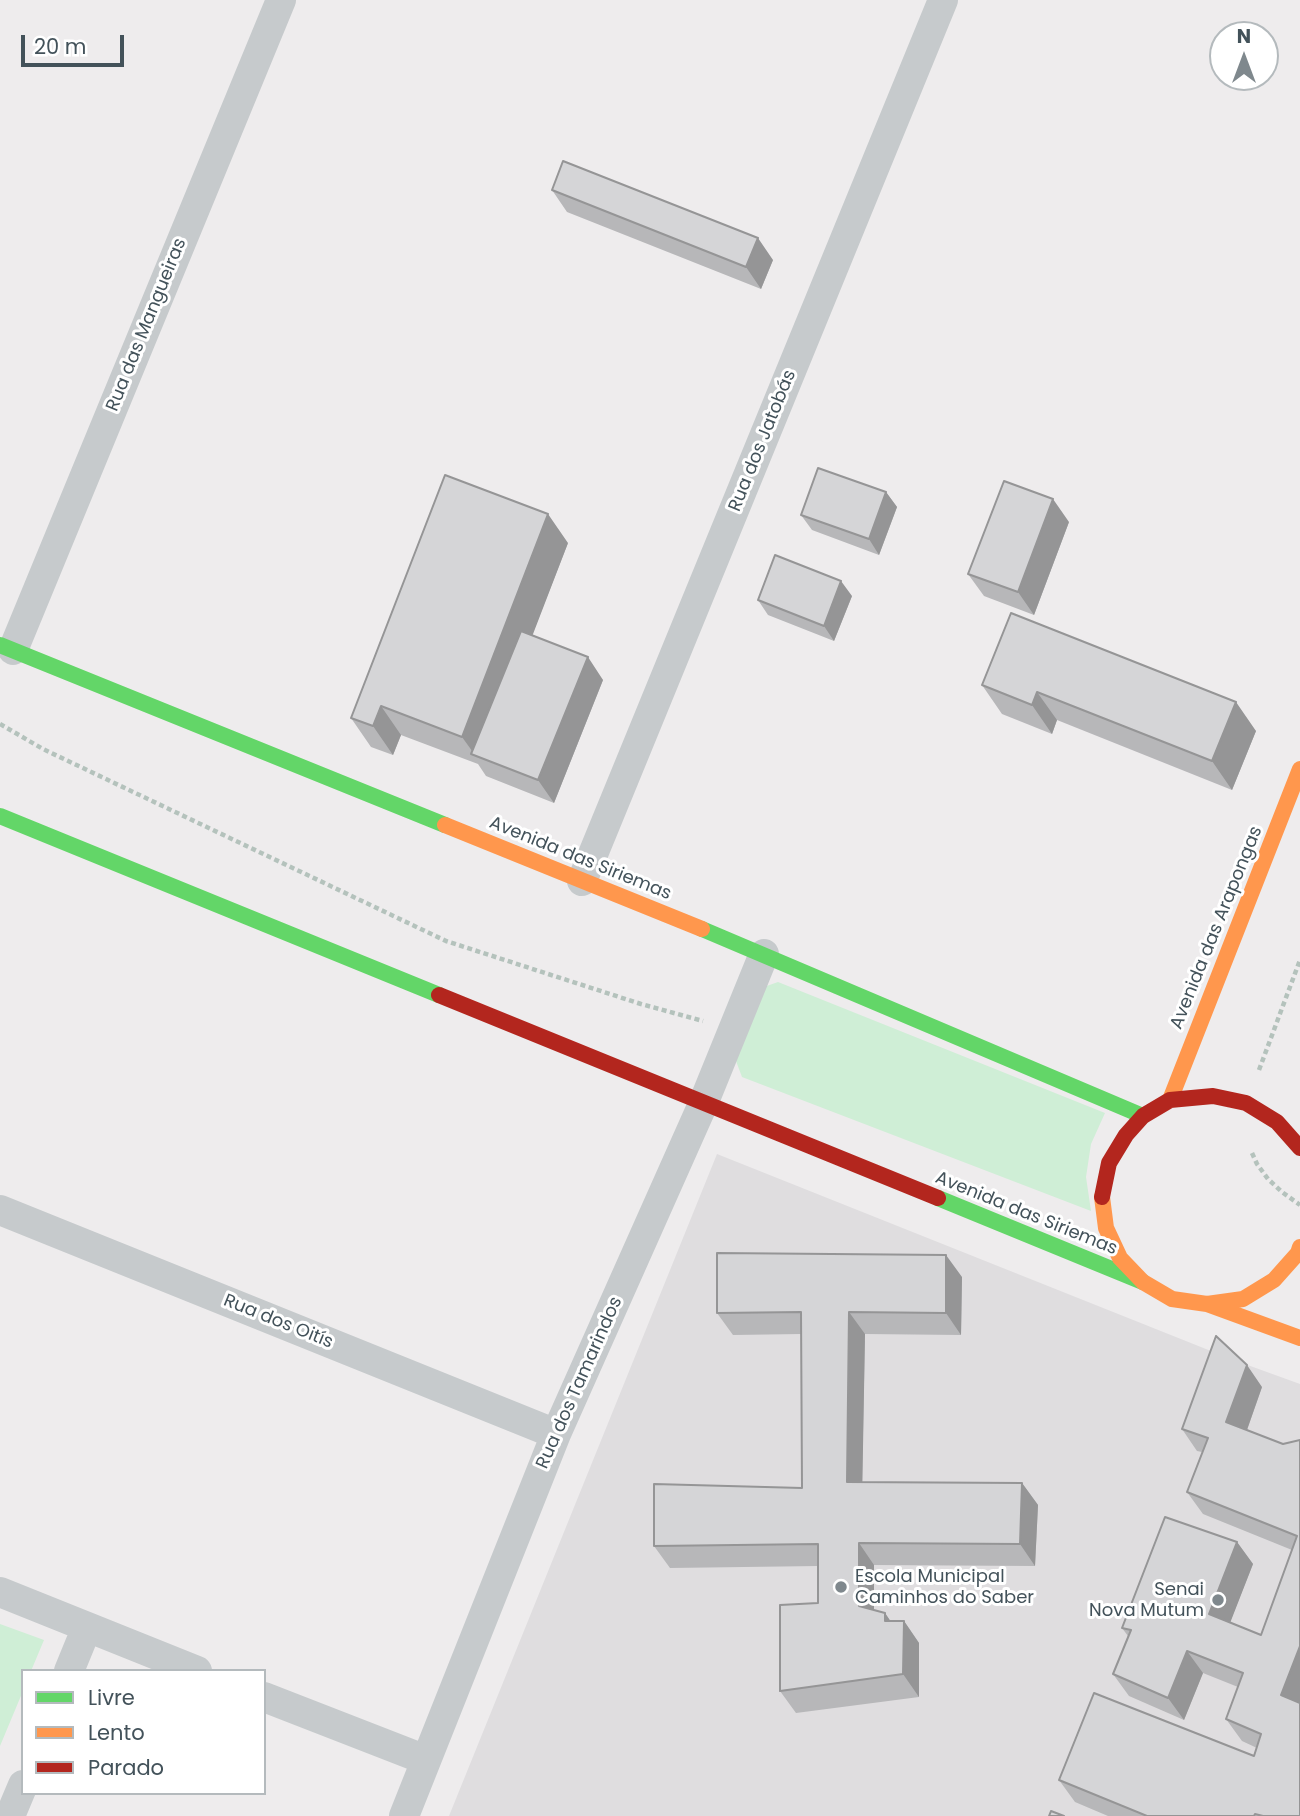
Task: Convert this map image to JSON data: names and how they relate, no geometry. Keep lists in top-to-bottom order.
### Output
{
  "streets": {
    "street": [
      "Rua das Mangueiras",
      "Rua dos Jatobás",
      "Avenida das Siriemas",
      "Avenida das Arapongas",
      "Rua dos Oitís",
      "Rua dos Tamarindos"
    ]
  },
  "crossings": [
    ["Rua das Mangueiras", "Avenida das Siriemas"],
    ["Rua dos Jatobás", "Avenida das Siriemas"],
    ["Avenida das Siriemas", "Rua dos Tamarindos"],
    ["Rua dos Oitís", "Rua dos Tamarindos"]
  ],
  "places": ["Escola Municipal Caminhos do Saber", "Senai Nova Mutum"],
  "legend": ["Livre", "Lento", "Parado"],
  "scale_bar": "20 m",
  "north": "top"
}
